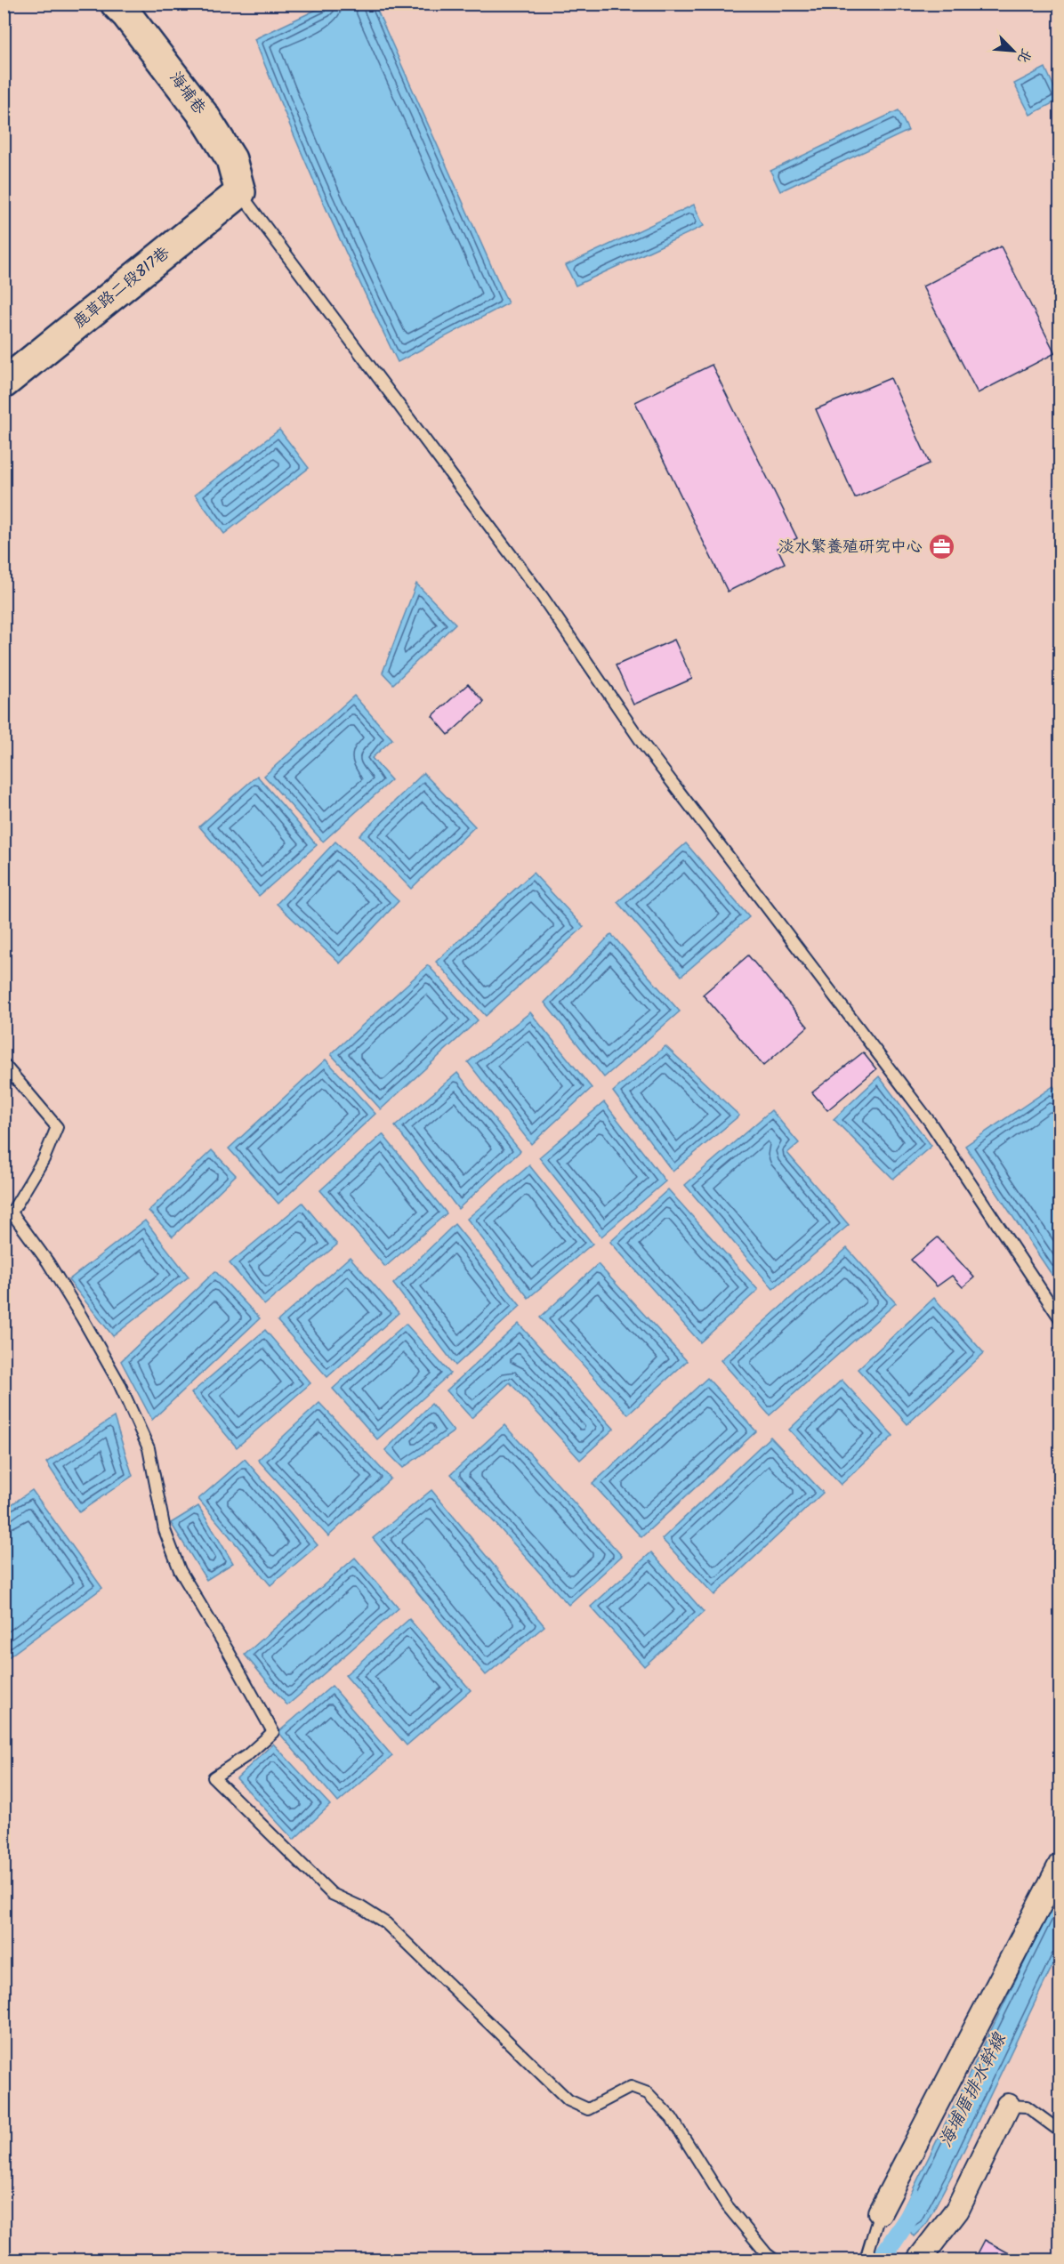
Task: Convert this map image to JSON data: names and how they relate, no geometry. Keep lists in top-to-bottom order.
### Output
{
  "streets": {
    "street": ["海埔巷", "鹿草路二段817巷"]
  },
  "crossings": [
    ["海埔巷", "鹿草路二段817巷"]
  ],
  "water": ["海埔厝排水幹線"],
  "places": {
    "office": ["淡水繁養殖研究中心"]
  },
  "north": "bottom right"
}
